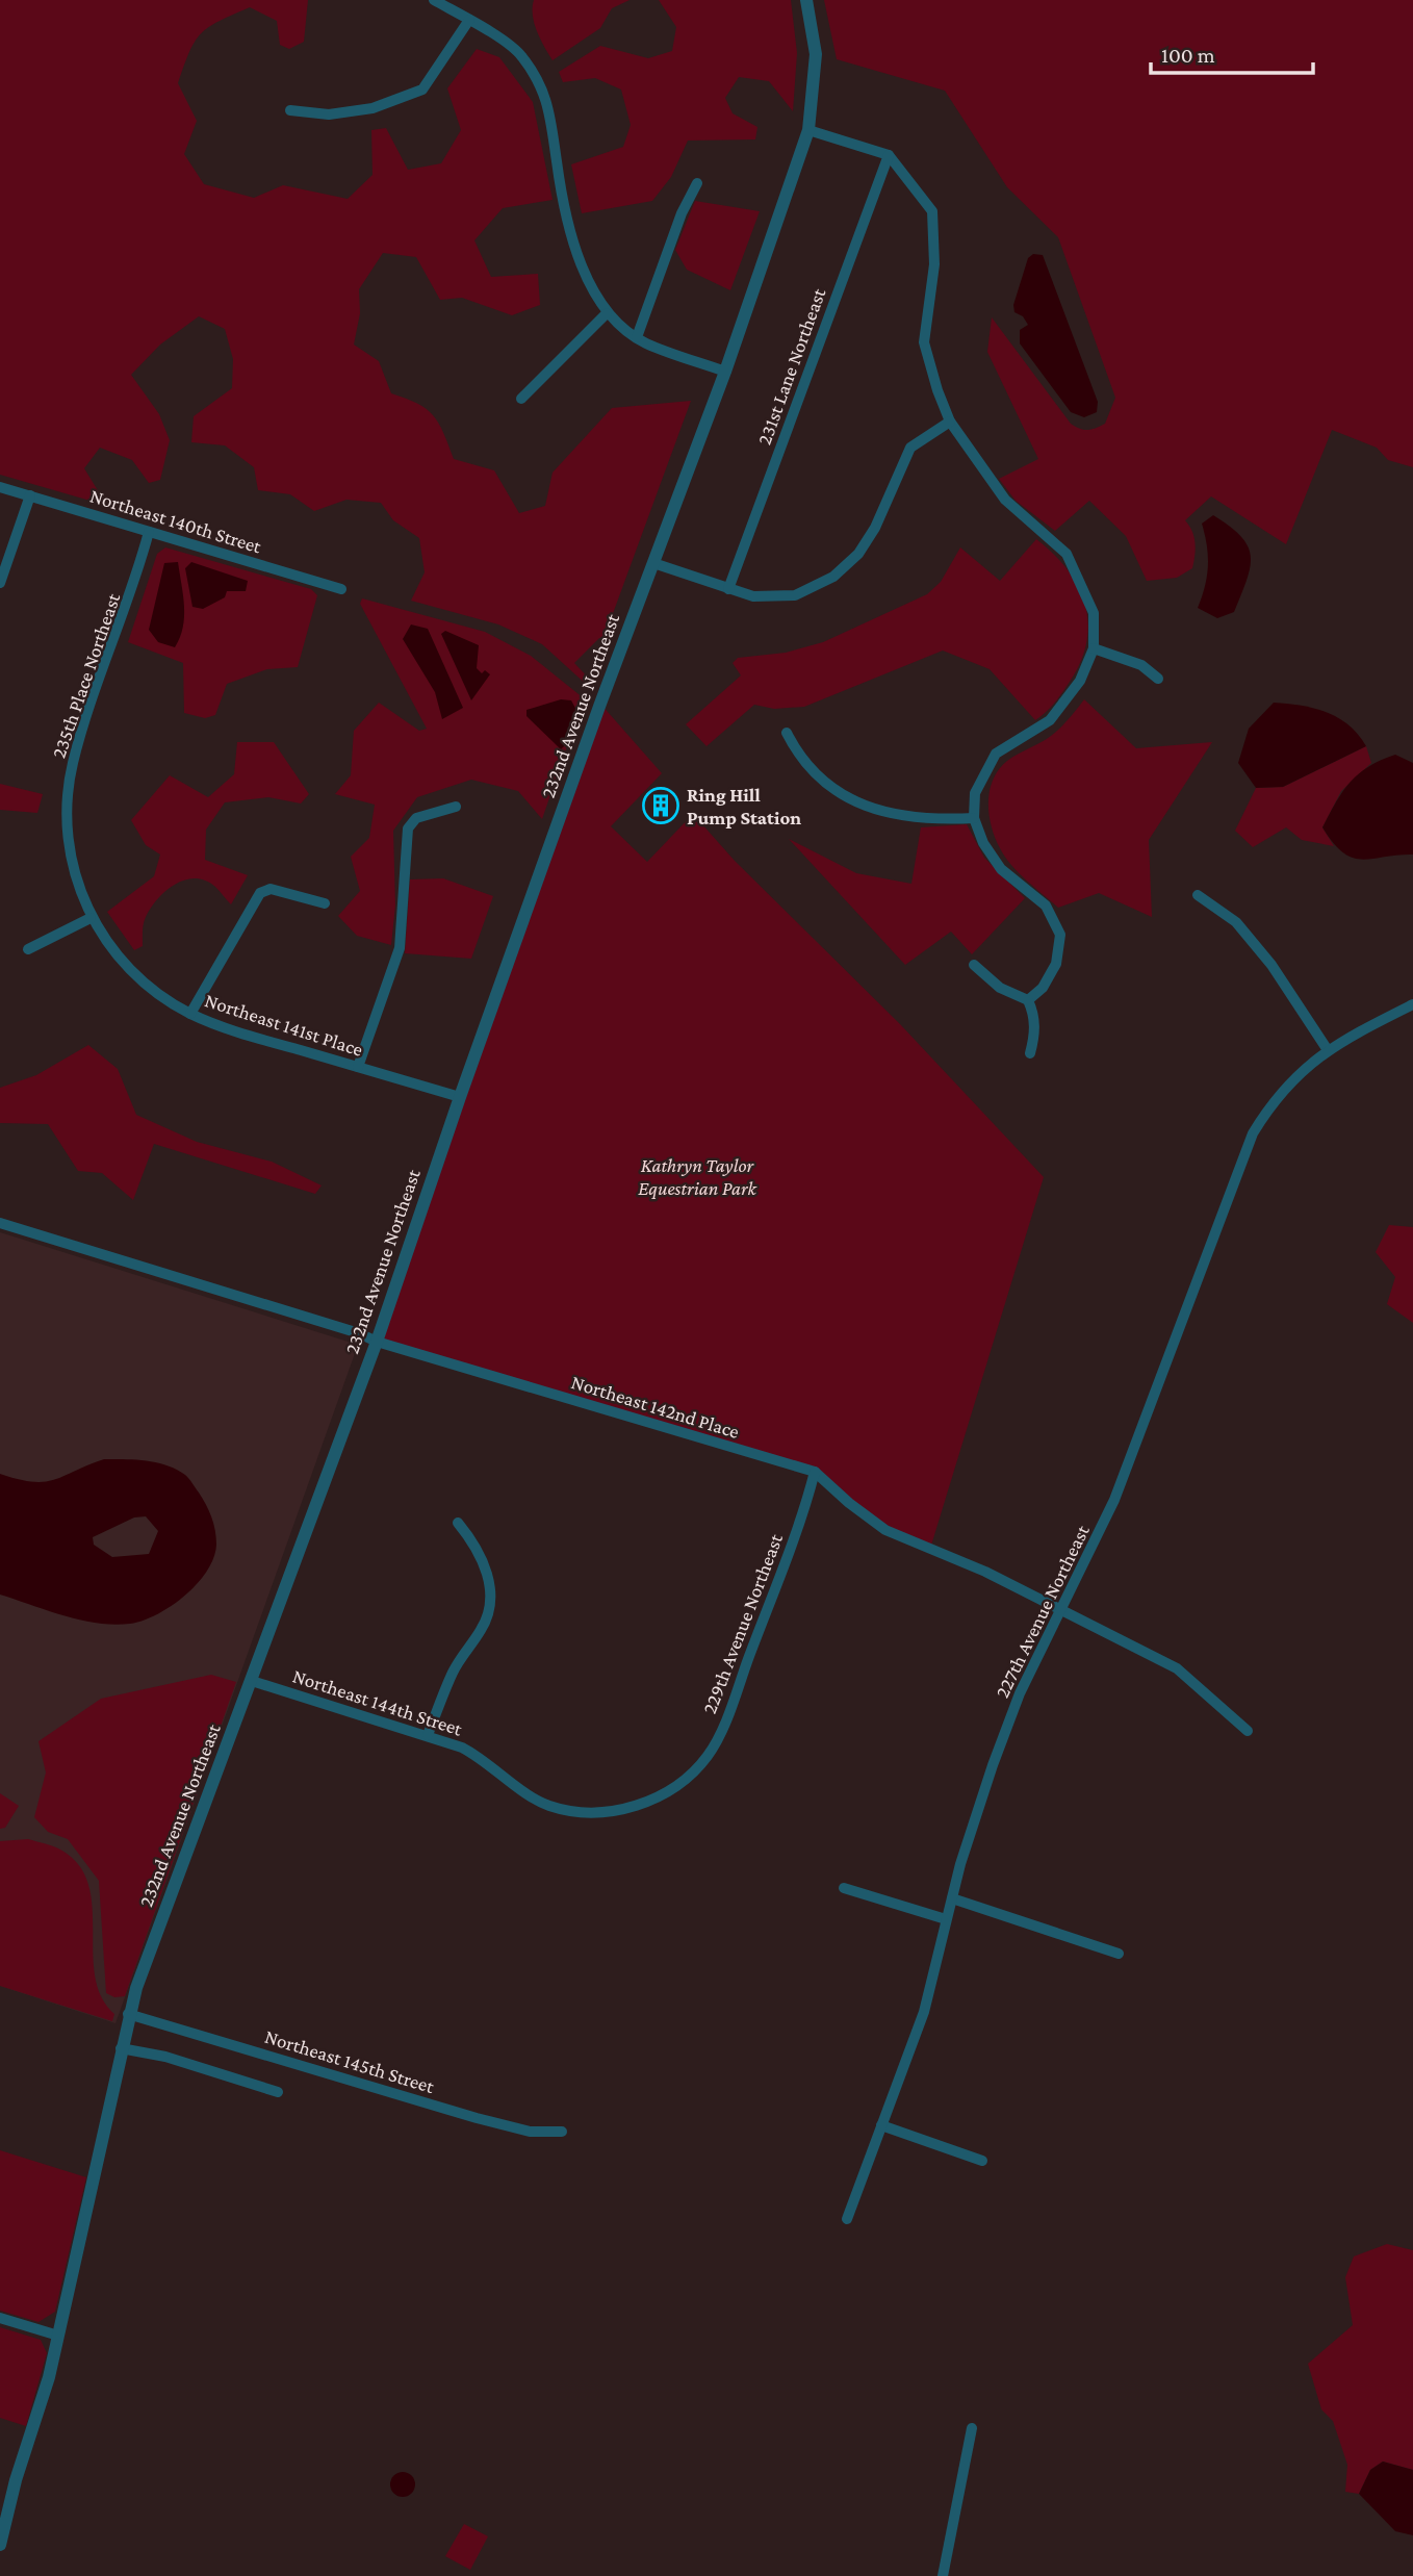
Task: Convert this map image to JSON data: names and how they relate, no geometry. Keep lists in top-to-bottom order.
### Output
{
  "streets": {
    "street": [
      "231st Lane Northeast",
      "Northeast 140th Street",
      "235th Place Northeast",
      "232nd Avenue Northeast",
      "Northeast 141st Place",
      "Northeast 142nd Place",
      "227th Avenue Northeast",
      "229th Avenue Northeast",
      "Northeast 144th Street",
      "Northeast 145th Street"
    ]
  },
  "crossings": [
    ["Northeast 140th Street", "235th Place Northeast"],
    ["235th Place Northeast", "Northeast 141st Place"],
    ["232nd Avenue Northeast", "Northeast 141st Place"],
    ["232nd Avenue Northeast", "Northeast 142nd Place"],
    ["232nd Avenue Northeast", "Northeast 144th Street"],
    ["232nd Avenue Northeast", "Northeast 145th Street"],
    ["Northeast 142nd Place", "227th Avenue Northeast"],
    ["Northeast 142nd Place", "229th Avenue Northeast"],
    ["229th Avenue Northeast", "Northeast 144th Street"]
  ],
  "parks": ["Kathryn Taylor Equestrian Park"],
  "places": {
    "building": ["Ring Hill Pump Station"]
  },
  "scale_bar": "100 m"
}
